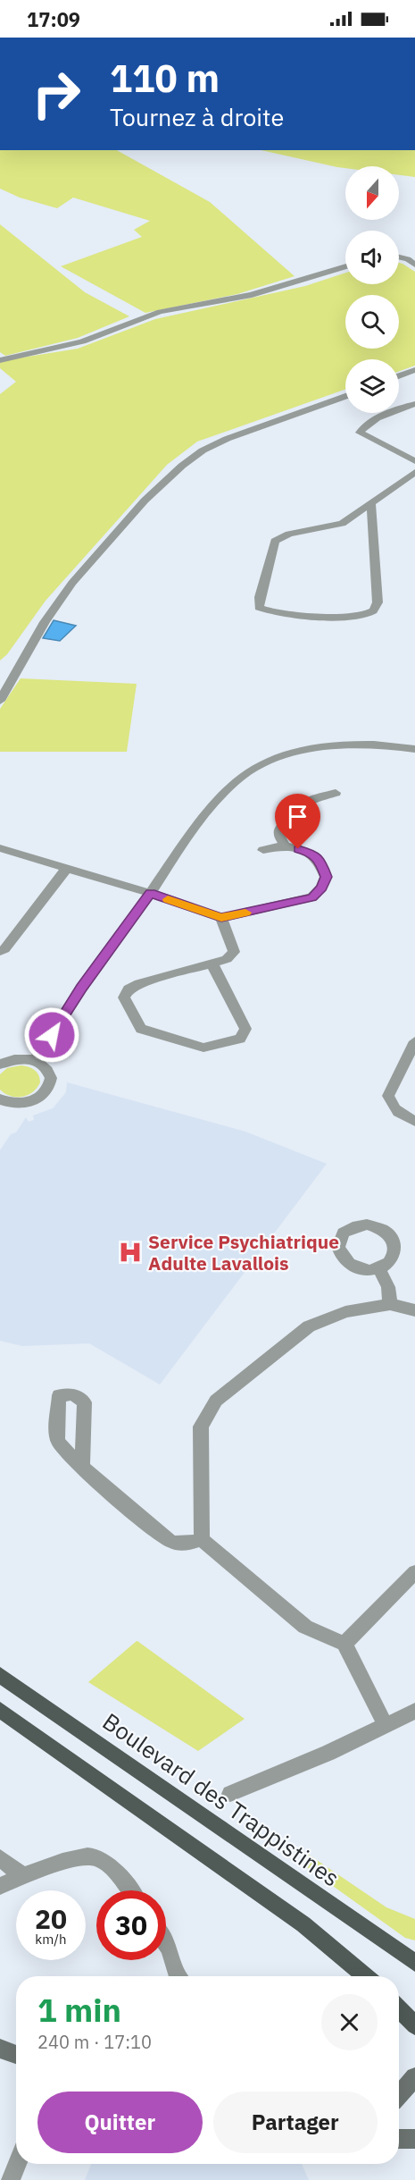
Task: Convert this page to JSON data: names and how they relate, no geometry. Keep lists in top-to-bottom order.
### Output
{
  "streets": {
    "main road": ["Boulevard des Trappistines"]
  },
  "places": {
    "hospital": ["Service Psychiatrique Adulte Lavallois"]
  },
  "north": "bottom",
  "page": {
    "status": "17:09",
    "turn": ["110 m", "Tournez à droite"],
    "speed": "20 km/h",
    "limit": "30",
    "heading": ["1 min", "240 m · 17:10"],
    "buttons": ["Quitter", "Partager"]
  }
}
